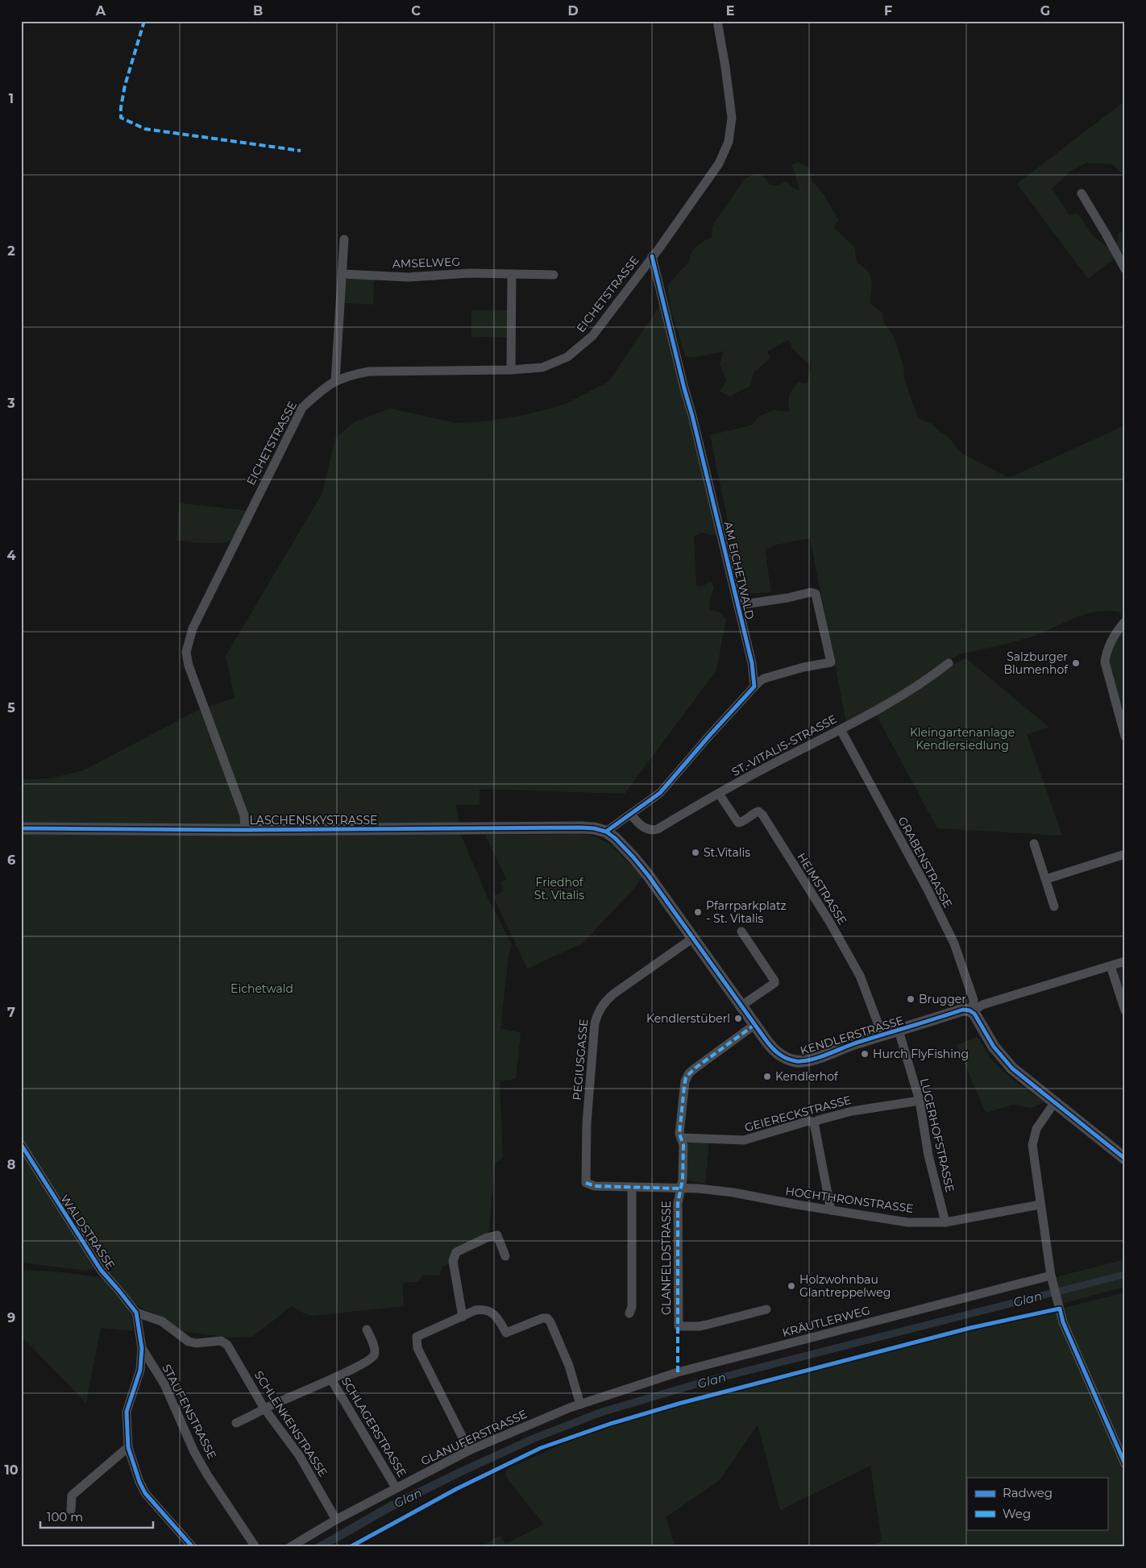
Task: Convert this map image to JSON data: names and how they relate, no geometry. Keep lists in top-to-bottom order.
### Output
{
  "streets": {
    "street": [
      "AMSELWEG",
      "EICHETSTRASSE",
      "AM EICHETWALD",
      "ST.-VITALIS-STRASSE",
      "LASCHENSKYSTRASSE",
      "GRABENSTRASSE",
      "HEIMSTRASSE",
      "KENDLERSTRASSE",
      "PEGIUSGASSE",
      "GEIERECKSTRASSE",
      "LUGERHOFSTRASSE",
      "HOCHTHRONSTRASSE",
      "WALDSTRASSE",
      "GLANFELDSTRASSE",
      "KRÄUTLERWEG",
      "STAUFENSTRASSE",
      "SCHLENKENSTRASSE",
      "SCHLAGERSTRASSE",
      "GLANUFERSTRASSE"
    ]
  },
  "crossings": [
    ["EICHETSTRASSE", "AM EICHETWALD"],
    ["EICHETSTRASSE", "LASCHENSKYSTRASSE"],
    ["AM EICHETWALD", "ST.-VITALIS-STRASSE"],
    ["AM EICHETWALD", "LASCHENSKYSTRASSE"],
    ["AM EICHETWALD", "KENDLERSTRASSE"],
    ["ST.-VITALIS-STRASSE", "GRABENSTRASSE"],
    ["ST.-VITALIS-STRASSE", "HEIMSTRASSE"],
    ["LASCHENSKYSTRASSE", "KENDLERSTRASSE"],
    ["GRABENSTRASSE", "KENDLERSTRASSE"],
    ["HEIMSTRASSE", "KENDLERSTRASSE"],
    ["KENDLERSTRASSE", "PEGIUSGASSE"],
    ["KENDLERSTRASSE", "LUGERHOFSTRASSE"],
    ["KENDLERSTRASSE", "GLANFELDSTRASSE"],
    ["PEGIUSGASSE", "GLANFELDSTRASSE"],
    ["GEIERECKSTRASSE", "LUGERHOFSTRASSE"],
    ["GEIERECKSTRASSE", "GLANFELDSTRASSE"],
    ["LUGERHOFSTRASSE", "HOCHTHRONSTRASSE"],
    ["HOCHTHRONSTRASSE", "GLANFELDSTRASSE"],
    ["WALDSTRASSE", "STAUFENSTRASSE"],
    ["WALDSTRASSE", "SCHLENKENSTRASSE"],
    ["KRÄUTLERWEG", "GLANUFERSTRASSE"],
    ["SCHLENKENSTRASSE", "GLANUFERSTRASSE"],
    ["SCHLAGERSTRASSE", "GLANUFERSTRASSE"]
  ],
  "water": ["Glan"],
  "parks": ["Kleingartenanlage Kendlersiedlung", "Friedhof St. Vitalis", "Eichetwald"],
  "places": [
    "Salzburger Blumenhof",
    "St.Vitalis",
    "Pfarrparkplatz - St. Vitalis",
    "Brugger",
    "Kendlerstüberl",
    "Hurch FlyFishing",
    "Kendlerhof",
    "Holzwohnbau Glantreppelweg"
  ],
  "legend": ["Radweg", "Weg"],
  "scale_bar": "100 m",
  "grid": {
    "columns": [
      "A",
      "B",
      "C",
      "D",
      "E",
      "F",
      "G"
    ],
    "rows": [
      "1",
      "2",
      "3",
      "4",
      "5",
      "6",
      "7",
      "8",
      "9",
      "10"
    ]
  }
}
